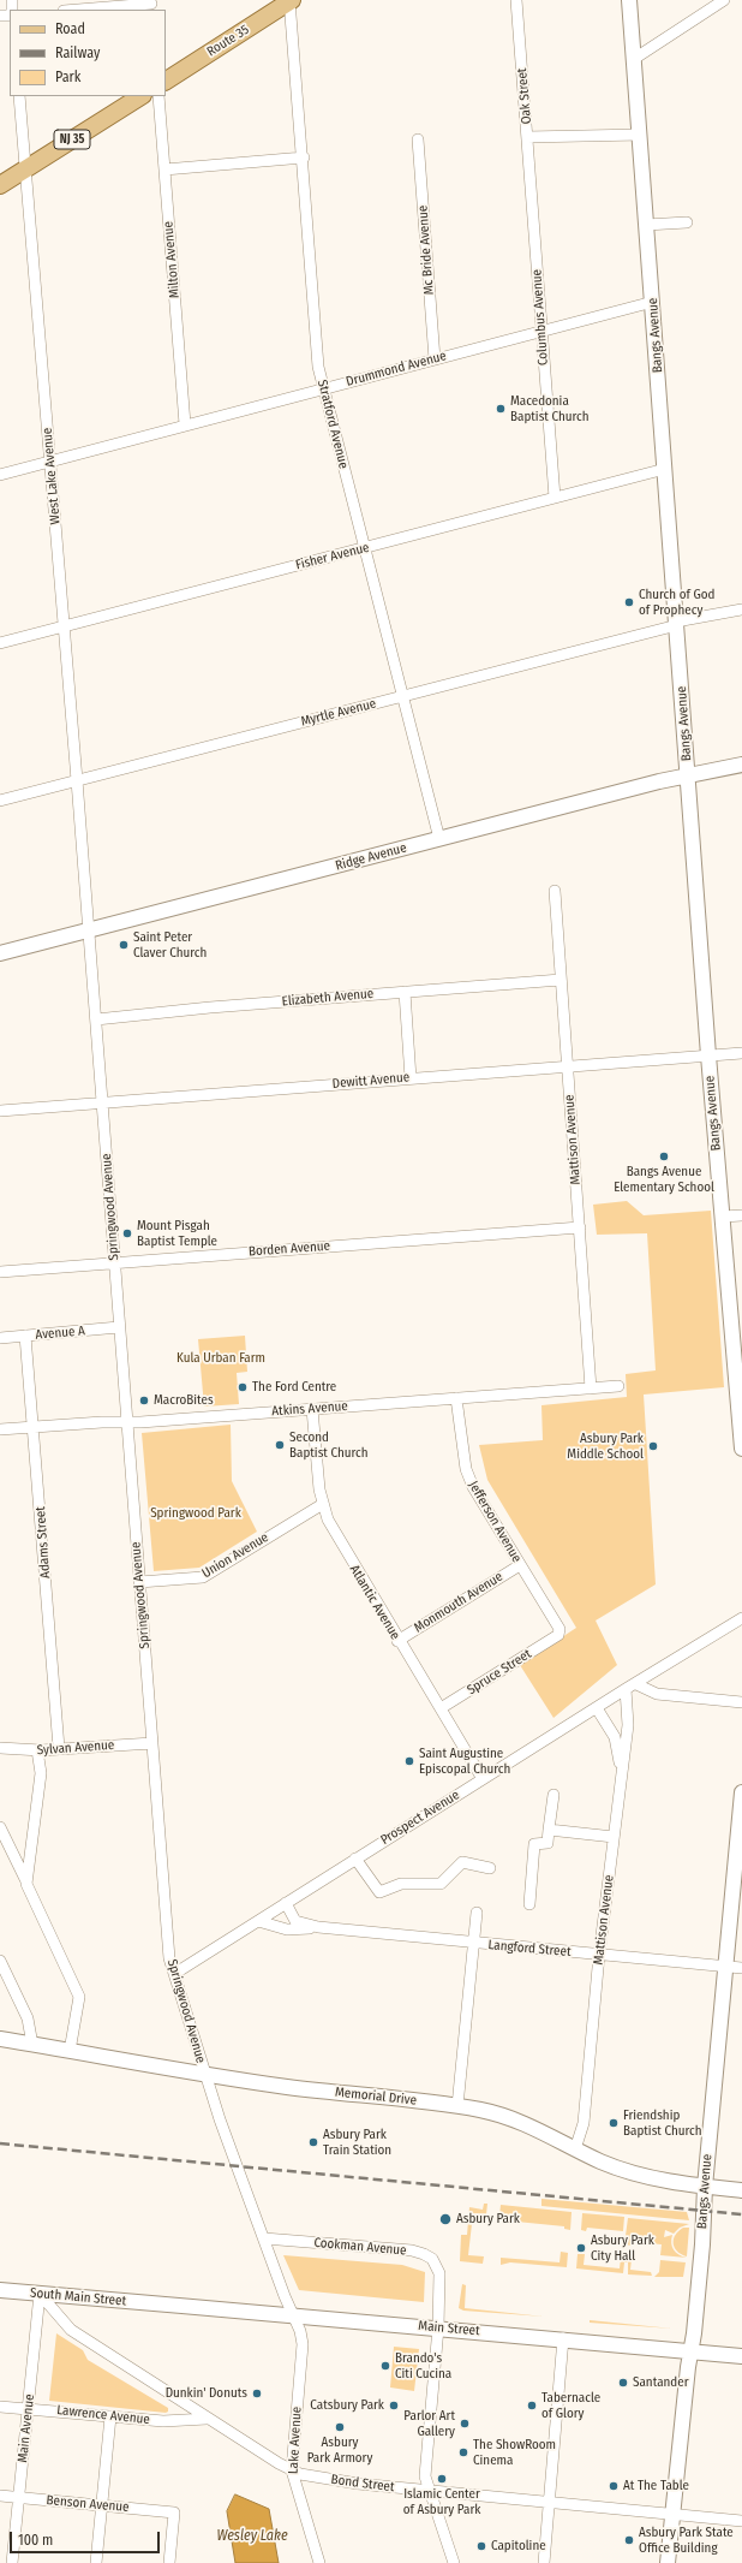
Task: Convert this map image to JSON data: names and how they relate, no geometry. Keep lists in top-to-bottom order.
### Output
{
  "streets": {
    "main road": ["Route 35", "NJ 35"],
    "street": [
      "Oak Street",
      "Mc Bride Avenue",
      "Milton Avenue",
      "Columbus Avenue",
      "Bangs Avenue",
      "Drummond Avenue",
      "Stratford Avenue",
      "West Lake Avenue",
      "Fisher Avenue",
      "Myrtle Avenue",
      "Ridge Avenue",
      "Elizabeth Avenue",
      "Dewitt Avenue",
      "Mattison Avenue",
      "Springwood Avenue",
      "Borden Avenue",
      "Avenue A",
      "Atkins Avenue",
      "Jefferson Avenue",
      "Adams Street",
      "Union Avenue",
      "Atlantic Avenue",
      "Monmouth Avenue",
      "Spruce Street",
      "Sylvan Avenue",
      "Prospect Avenue",
      "Langford Street",
      "Memorial Drive",
      "Cookman Avenue",
      "South Main Street",
      "Main Street",
      "Lawrence Avenue",
      "Main Avenue",
      "Lake Avenue",
      "Bond Street",
      "Benson Avenue"
    ]
  },
  "crossings": [
    ["Route 35", "Stratford Avenue"],
    ["Oak Street", "Columbus Avenue"],
    ["Oak Street", "Bangs Avenue"],
    ["NJ 35", "West Lake Avenue"],
    ["Mc Bride Avenue", "Drummond Avenue"],
    ["Milton Avenue", "Drummond Avenue"],
    ["Columbus Avenue", "Drummond Avenue"],
    ["Columbus Avenue", "Fisher Avenue"],
    ["Bangs Avenue", "Drummond Avenue"],
    ["Bangs Avenue", "Fisher Avenue"],
    ["Bangs Avenue", "Myrtle Avenue"],
    ["Bangs Avenue", "Ridge Avenue"],
    ["Bangs Avenue", "Dewitt Avenue"],
    ["Bangs Avenue", "Langford Street"],
    ["Bangs Avenue", "Memorial Drive"],
    ["Bangs Avenue", "Main Street"],
    ["Bangs Avenue", "Bond Street"],
    ["Drummond Avenue", "Stratford Avenue"],
    ["Drummond Avenue", "West Lake Avenue"],
    ["Stratford Avenue", "Fisher Avenue"],
    ["Stratford Avenue", "Myrtle Avenue"],
    ["Stratford Avenue", "Ridge Avenue"],
    ["West Lake Avenue", "Fisher Avenue"],
    ["West Lake Avenue", "Myrtle Avenue"],
    ["West Lake Avenue", "Springwood Avenue"],
    ["Ridge Avenue", "Springwood Avenue"],
    ["Elizabeth Avenue", "Mattison Avenue"],
    ["Elizabeth Avenue", "Springwood Avenue"],
    ["Dewitt Avenue", "Mattison Avenue"],
    ["Dewitt Avenue", "Springwood Avenue"],
    ["Mattison Avenue", "Borden Avenue"],
    ["Mattison Avenue", "Atkins Avenue"],
    ["Mattison Avenue", "Prospect Avenue"],
    ["Mattison Avenue", "Langford Street"],
    ["Mattison Avenue", "Memorial Drive"],
    ["Springwood Avenue", "Borden Avenue"],
    ["Springwood Avenue", "Avenue A"],
    ["Springwood Avenue", "Atkins Avenue"],
    ["Springwood Avenue", "Union Avenue"],
    ["Springwood Avenue", "Sylvan Avenue"],
    ["Springwood Avenue", "Prospect Avenue"],
    ["Springwood Avenue", "Memorial Drive"],
    ["Springwood Avenue", "Cookman Avenue"],
    ["Springwood Avenue", "Main Street"],
    ["Springwood Avenue", "Lake Avenue"],
    ["Avenue A", "Adams Street"],
    ["Atkins Avenue", "Jefferson Avenue"],
    ["Atkins Avenue", "Adams Street"],
    ["Atkins Avenue", "Atlantic Avenue"],
    ["Jefferson Avenue", "Monmouth Avenue"],
    ["Jefferson Avenue", "Spruce Street"],
    ["Adams Street", "Sylvan Avenue"],
    ["Union Avenue", "Atlantic Avenue"],
    ["Atlantic Avenue", "Monmouth Avenue"],
    ["Atlantic Avenue", "Spruce Street"],
    ["Atlantic Avenue", "Prospect Avenue"],
    ["Prospect Avenue", "Langford Street"],
    ["Cookman Avenue", "Main Street"],
    ["Cookman Avenue", "Bond Street"],
    ["South Main Street", "Main Street"],
    ["South Main Street", "Main Avenue"],
    ["South Main Street", "Bond Street"],
    ["Main Street", "Lake Avenue"],
    ["Lawrence Avenue", "Main Avenue"],
    ["Lawrence Avenue", "Bond Street"],
    ["Main Avenue", "Bond Street"],
    ["Main Avenue", "Benson Avenue"],
    ["Lake Avenue", "Bond Street"]
  ],
  "water": ["Wesley Lake"],
  "parks": ["Kula Urban Farm", "Springwood Park"],
  "places": [
    "Macedonia Baptist Church",
    "Church of God of Prophecy",
    "Saint Peter Claver Church",
    "Bangs Avenue Elementary School",
    "Mount Pisgah Baptist Temple",
    "The Ford Centre",
    "MacroBites",
    "Second Baptist Church",
    "Asbury Park Middle School",
    "Saint Augustine Episcopal Church",
    "Friendship Baptist Church",
    "Asbury Park Train Station",
    "Asbury Park",
    "Asbury Park City Hall",
    "Brando's Citi Cucina",
    "Santander",
    "Dunkin' Donuts",
    "Catsbury Park",
    "Tabernacle of Glory",
    "Parlor Art Gallery",
    "Asbury Park Armory",
    "The ShowRoom Cinema",
    "Islamic Center of Asbury Park",
    "At The Table",
    "Asbury Park State Office Building",
    "Capitoline"
  ],
  "legend": ["Road", "Railway", "Park"],
  "scale_bar": "100 m"
}
